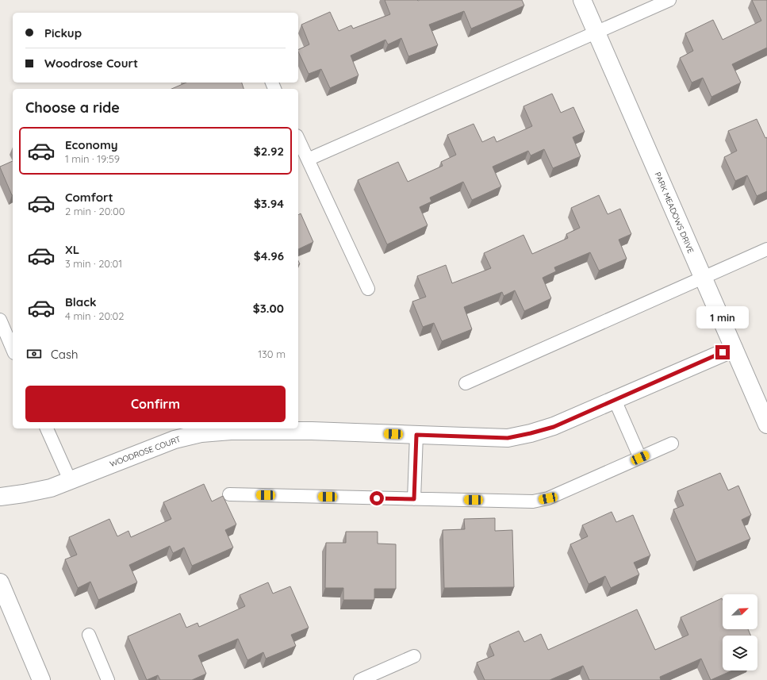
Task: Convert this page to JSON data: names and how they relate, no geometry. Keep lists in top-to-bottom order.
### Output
{
  "streets": {
    "street": ["PARK MEADOWS DRIVE", "WOODROSE COURT"]
  },
  "crossings": [
    ["PARK MEADOWS DRIVE", "WOODROSE COURT"]
  ],
  "north": "top right",
  "page": {
    "banner": ["Pickup", "Woodrose Court"],
    "heading": "Choose a ride",
    "list": [
      {
        "name": "Economy",
        "note": "1 min · 19:59",
        "value": "$2.92"
      },
      {
        "name": "Comfort",
        "note": "2 min · 20:00",
        "value": "$3.94"
      },
      {
        "name": "XL",
        "note": "3 min · 20:01",
        "value": "$4.96"
      },
      {
        "name": "Black",
        "note": "4 min · 20:02",
        "value": "$3.00"
      }
    ],
    "bubble": "1 min",
    "pay": ["Cash", "130 m"],
    "buttons": "Confirm"
  }
}
